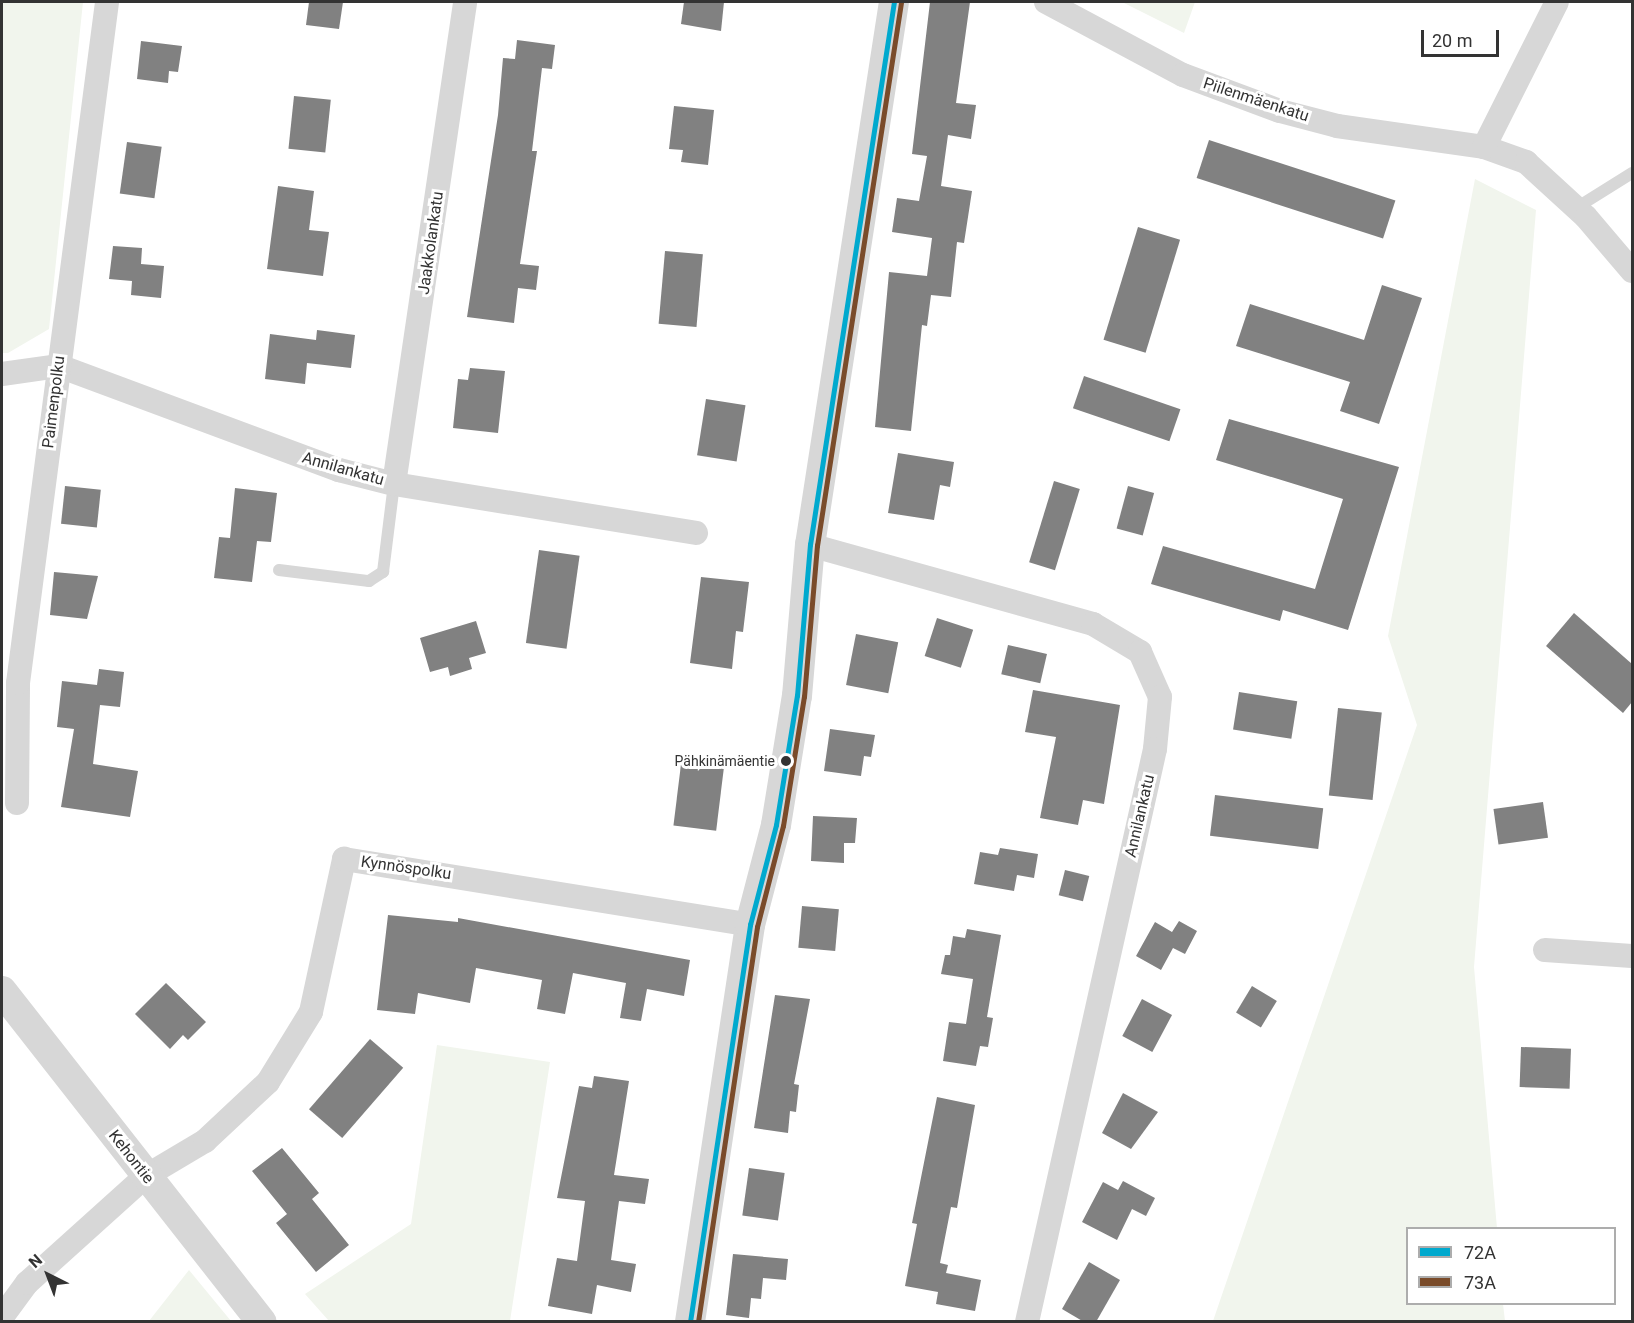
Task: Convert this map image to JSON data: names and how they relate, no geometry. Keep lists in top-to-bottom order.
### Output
{
  "streets": {
    "street": [
      "Piilenmäenkatu",
      "Jaakkolankatu",
      "Paimenpolku",
      "Annilankatu",
      "Kynnöspolku",
      "Kehontie"
    ]
  },
  "crossings": [
    ["Jaakkolankatu", "Annilankatu"],
    ["Paimenpolku", "Annilankatu"],
    ["Kynnöspolku", "Kehontie"]
  ],
  "places": ["Pähkinämäentie"],
  "lines": ["transit line 72A", "transit line 73A"],
  "legend": ["72A", "73A"],
  "scale_bar": "20 m",
  "north": "top left"
}
